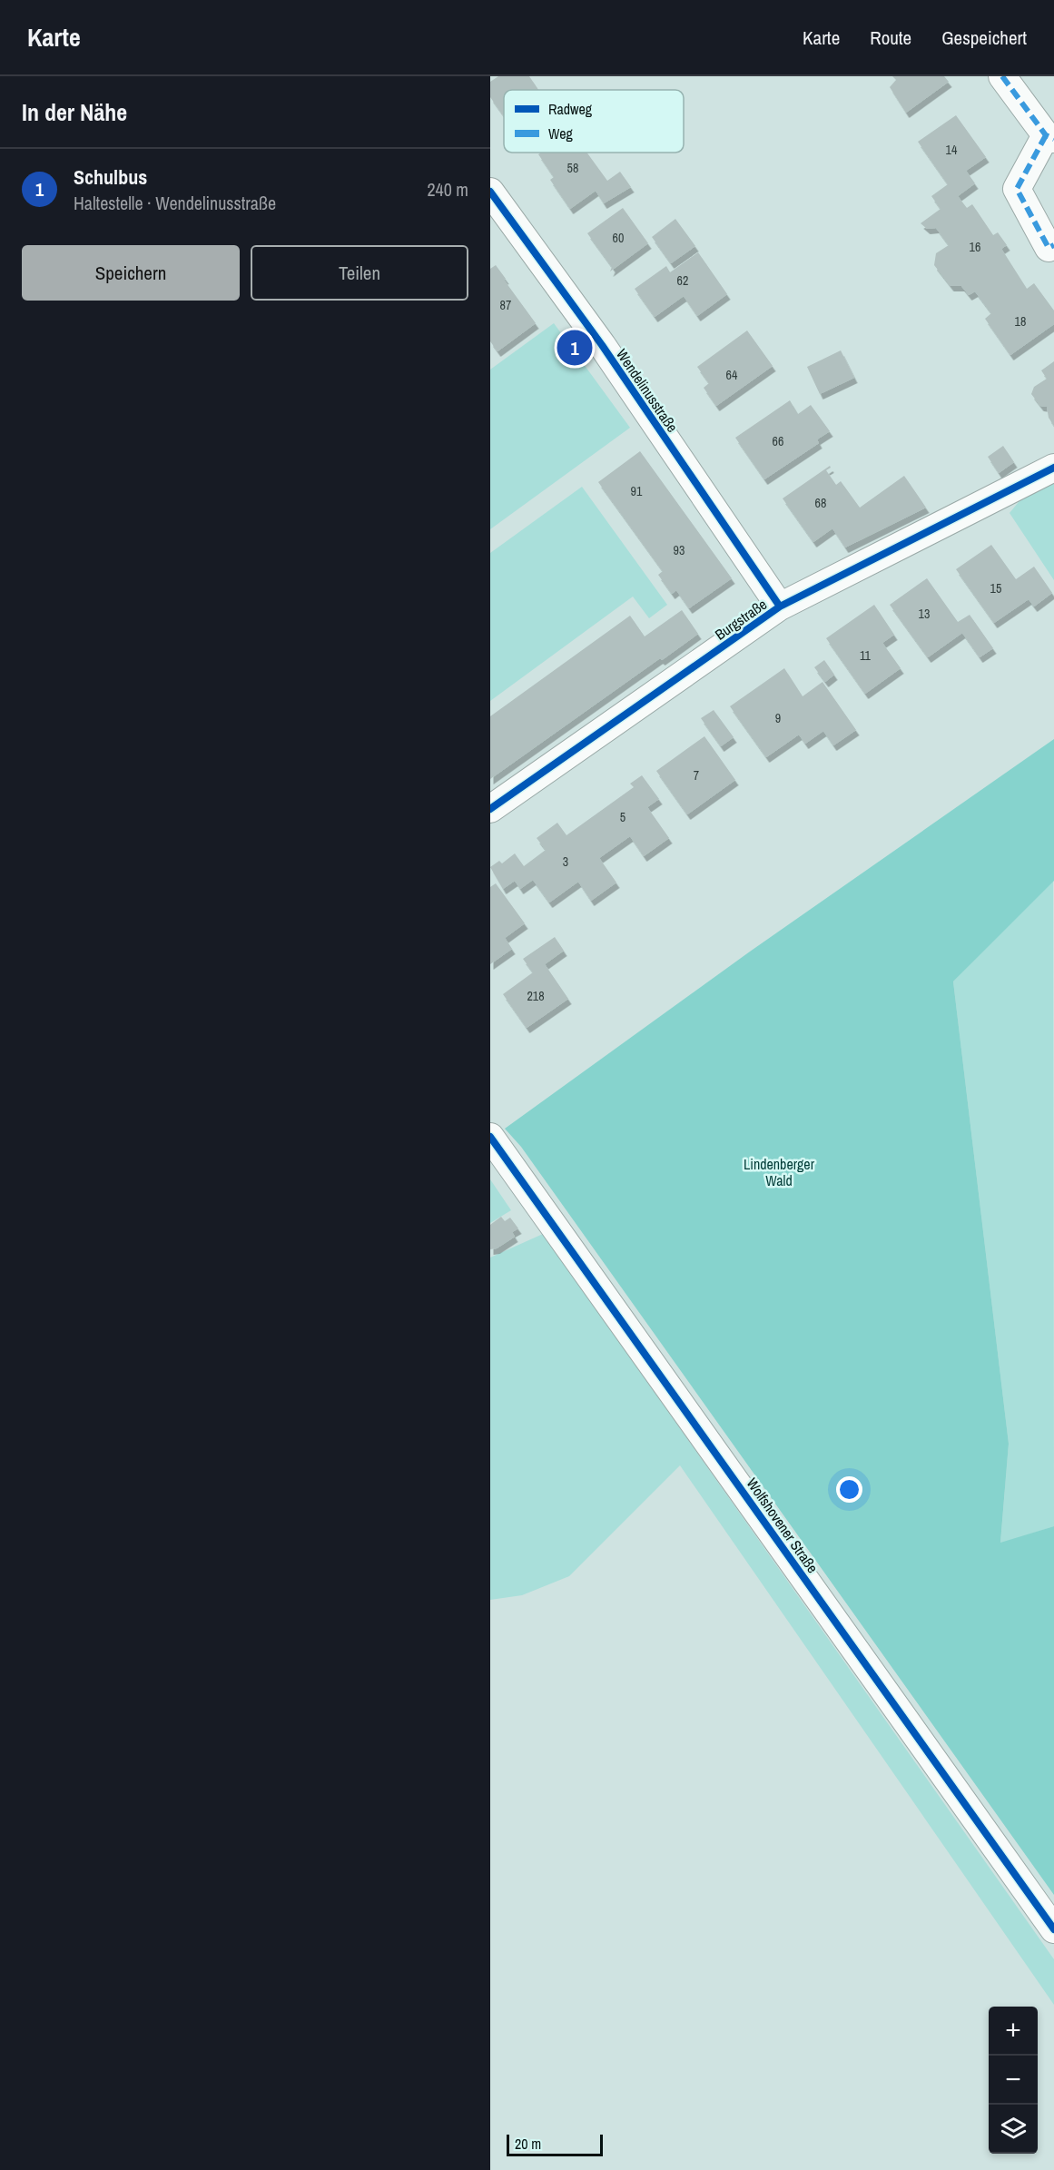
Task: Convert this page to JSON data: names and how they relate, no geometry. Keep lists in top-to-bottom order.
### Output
{
  "streets": {
    "street": ["Wendelinusstraße", "Burgstraße", "Wolfshovener Straße"]
  },
  "crossings": [
    ["Wendelinusstraße", "Burgstraße"]
  ],
  "parks": ["Lindenberger Wald"],
  "house_numbers": [
    "14",
    "58",
    "60",
    "16",
    "62",
    "87",
    "18",
    "64",
    "66",
    "91",
    "68",
    "93",
    "15",
    "13",
    "11",
    "9",
    "7",
    "5",
    "3",
    "218"
  ],
  "legend": ["Radweg", "Weg"],
  "scale_bar": "20 m",
  "page": {
    "header": "Karte",
    "nav": ["Karte", "Route", "Gespeichert"],
    "heading": "In der Nähe",
    "list": [
      {
        "mark": "1",
        "name": "Schulbus",
        "note": "Haltestelle · Wendelinusstraße",
        "value": "240 m"
      }
    ],
    "buttons": ["Speichern", "Teilen"],
    "pins": "1",
    "map_buttons": ["+", "−"],
    "scale": "20 m"
  }
}
